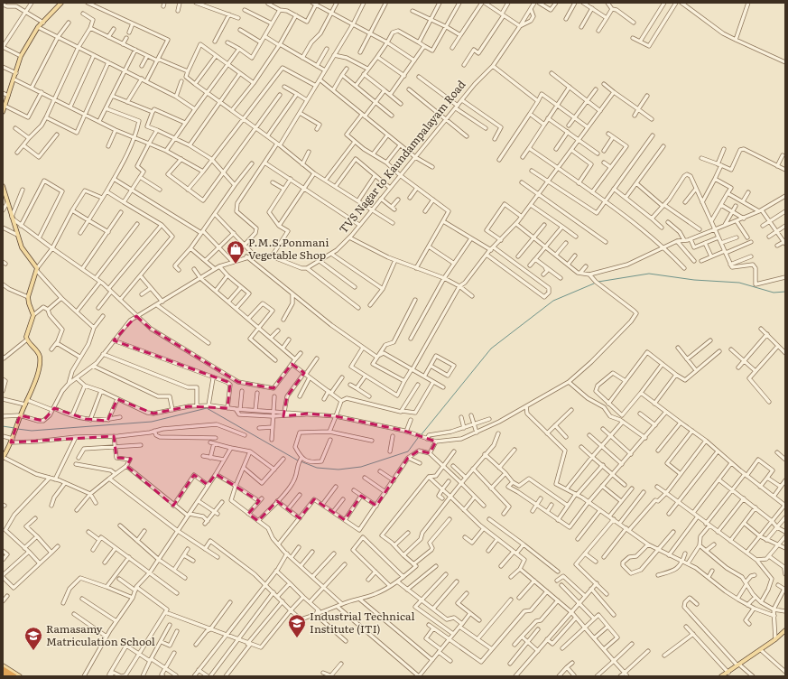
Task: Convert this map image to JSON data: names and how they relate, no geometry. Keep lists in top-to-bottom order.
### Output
{
  "streets": {
    "street": ["TVS Nagar to Kaundampalayam Road"]
  },
  "places": {
    "shop": ["P.M.S.Ponmani Vegetable Shop"],
    "school or university": ["Industrial Technical Institute (ITI)", "Ramasamy Matriculation School"]
  }
}
